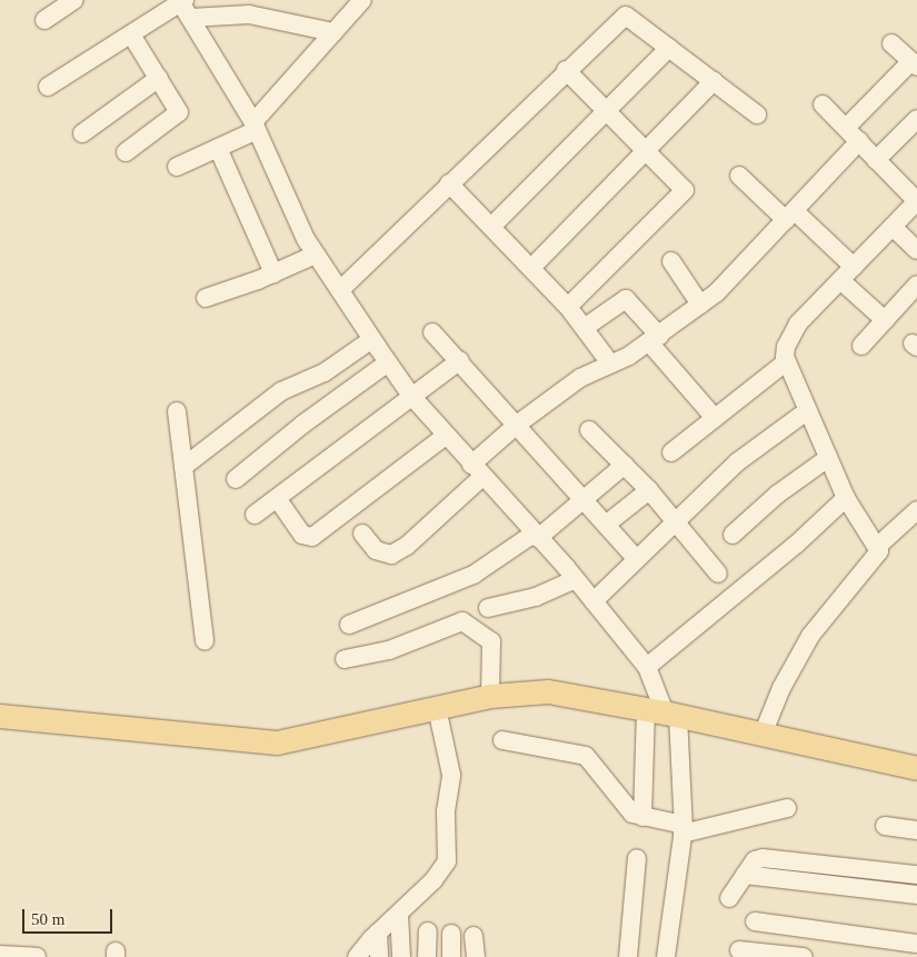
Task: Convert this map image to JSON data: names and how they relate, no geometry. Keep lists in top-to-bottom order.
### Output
{
  "scale_bar": "50 m"
}
